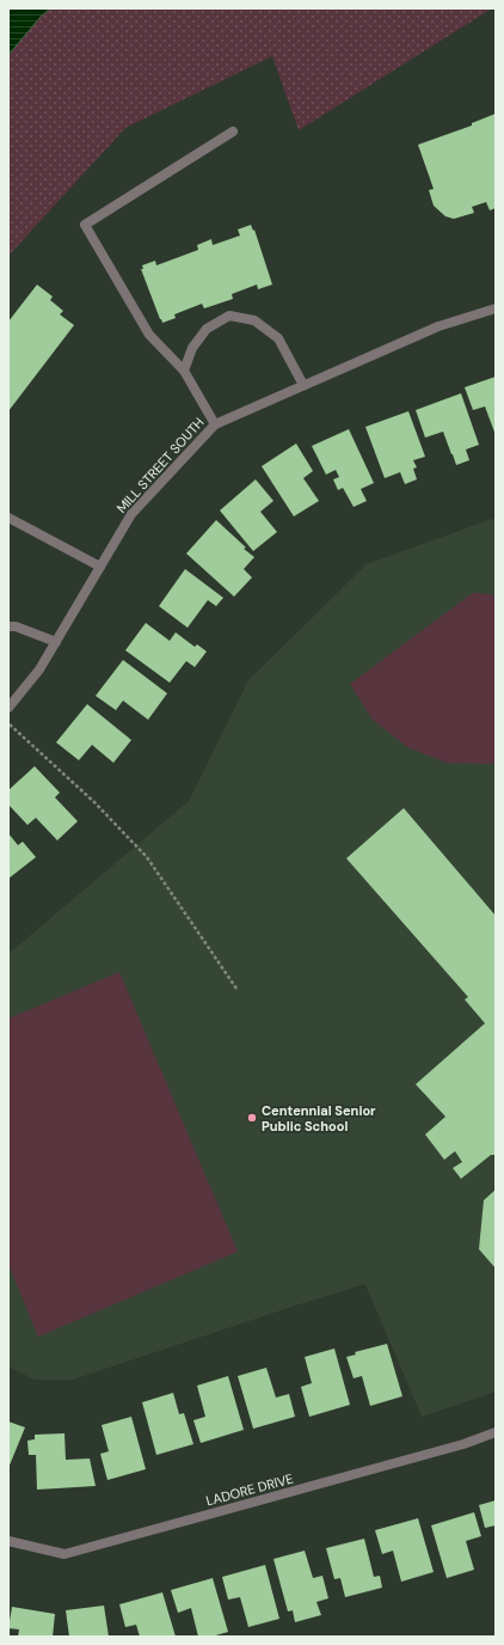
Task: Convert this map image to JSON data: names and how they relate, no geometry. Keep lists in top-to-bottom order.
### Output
{
  "streets": {
    "street": ["MILL STREET SOUTH", "LADORE DRIVE"]
  },
  "places": ["Centennial Senior Public School"]
}
